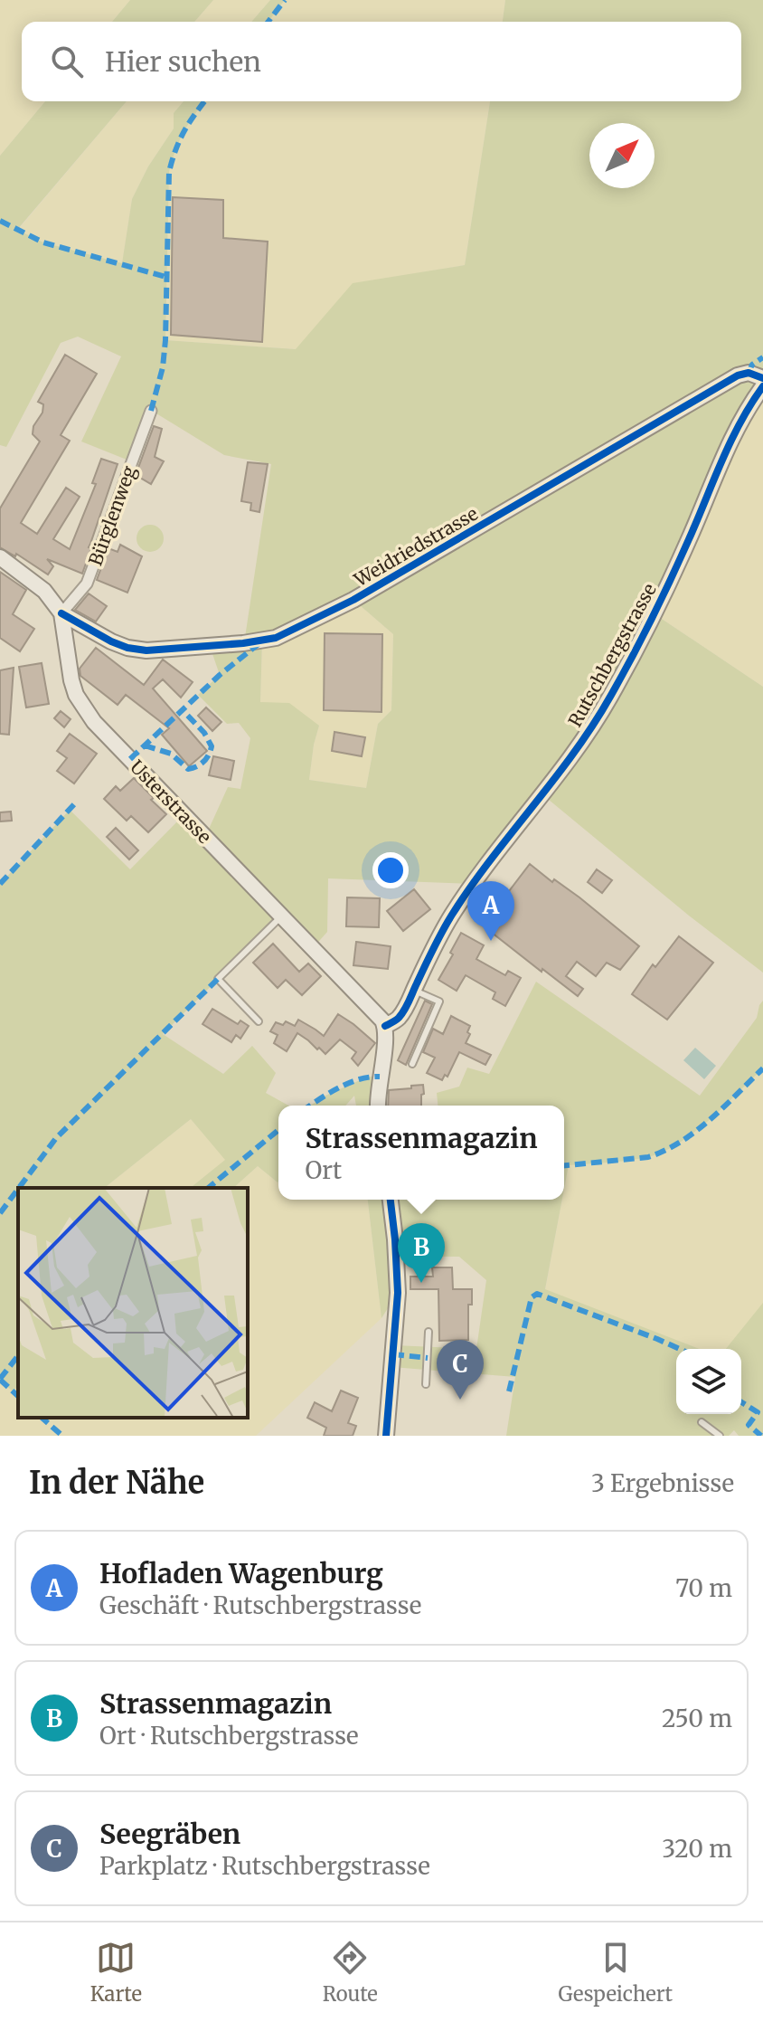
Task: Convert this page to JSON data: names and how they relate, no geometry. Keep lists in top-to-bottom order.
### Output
{
  "streets": {
    "street": [
      "Bürglenweg",
      "Weidriedstrasse",
      "Rutschbergstrasse",
      "Usterstrasse"
    ]
  },
  "crossings": [
    ["Bürglenweg", "Weidriedstrasse"],
    ["Bürglenweg", "Usterstrasse"],
    ["Weidriedstrasse", "Usterstrasse"],
    ["Rutschbergstrasse", "Usterstrasse"]
  ],
  "north": "top right",
  "page": {
    "search": "Hier suchen",
    "pins": ["A", "B", "C"],
    "popup": ["Strassenmagazin", "Ort"],
    "heading": ["In der Nähe", "3 Ergebnisse"],
    "list": [
      {
        "mark": "A",
        "name": "Hofladen Wagenburg",
        "note": "Geschäft · Rutschbergstrasse",
        "value": "70 m"
      },
      {
        "mark": "B",
        "name": "Strassenmagazin",
        "note": "Ort · Rutschbergstrasse",
        "value": "250 m"
      },
      {
        "mark": "C",
        "name": "Seegräben",
        "note": "Parkplatz · Rutschbergstrasse",
        "value": "320 m"
      }
    ],
    "nav": ["Karte", "Route", "Gespeichert"]
  }
}
